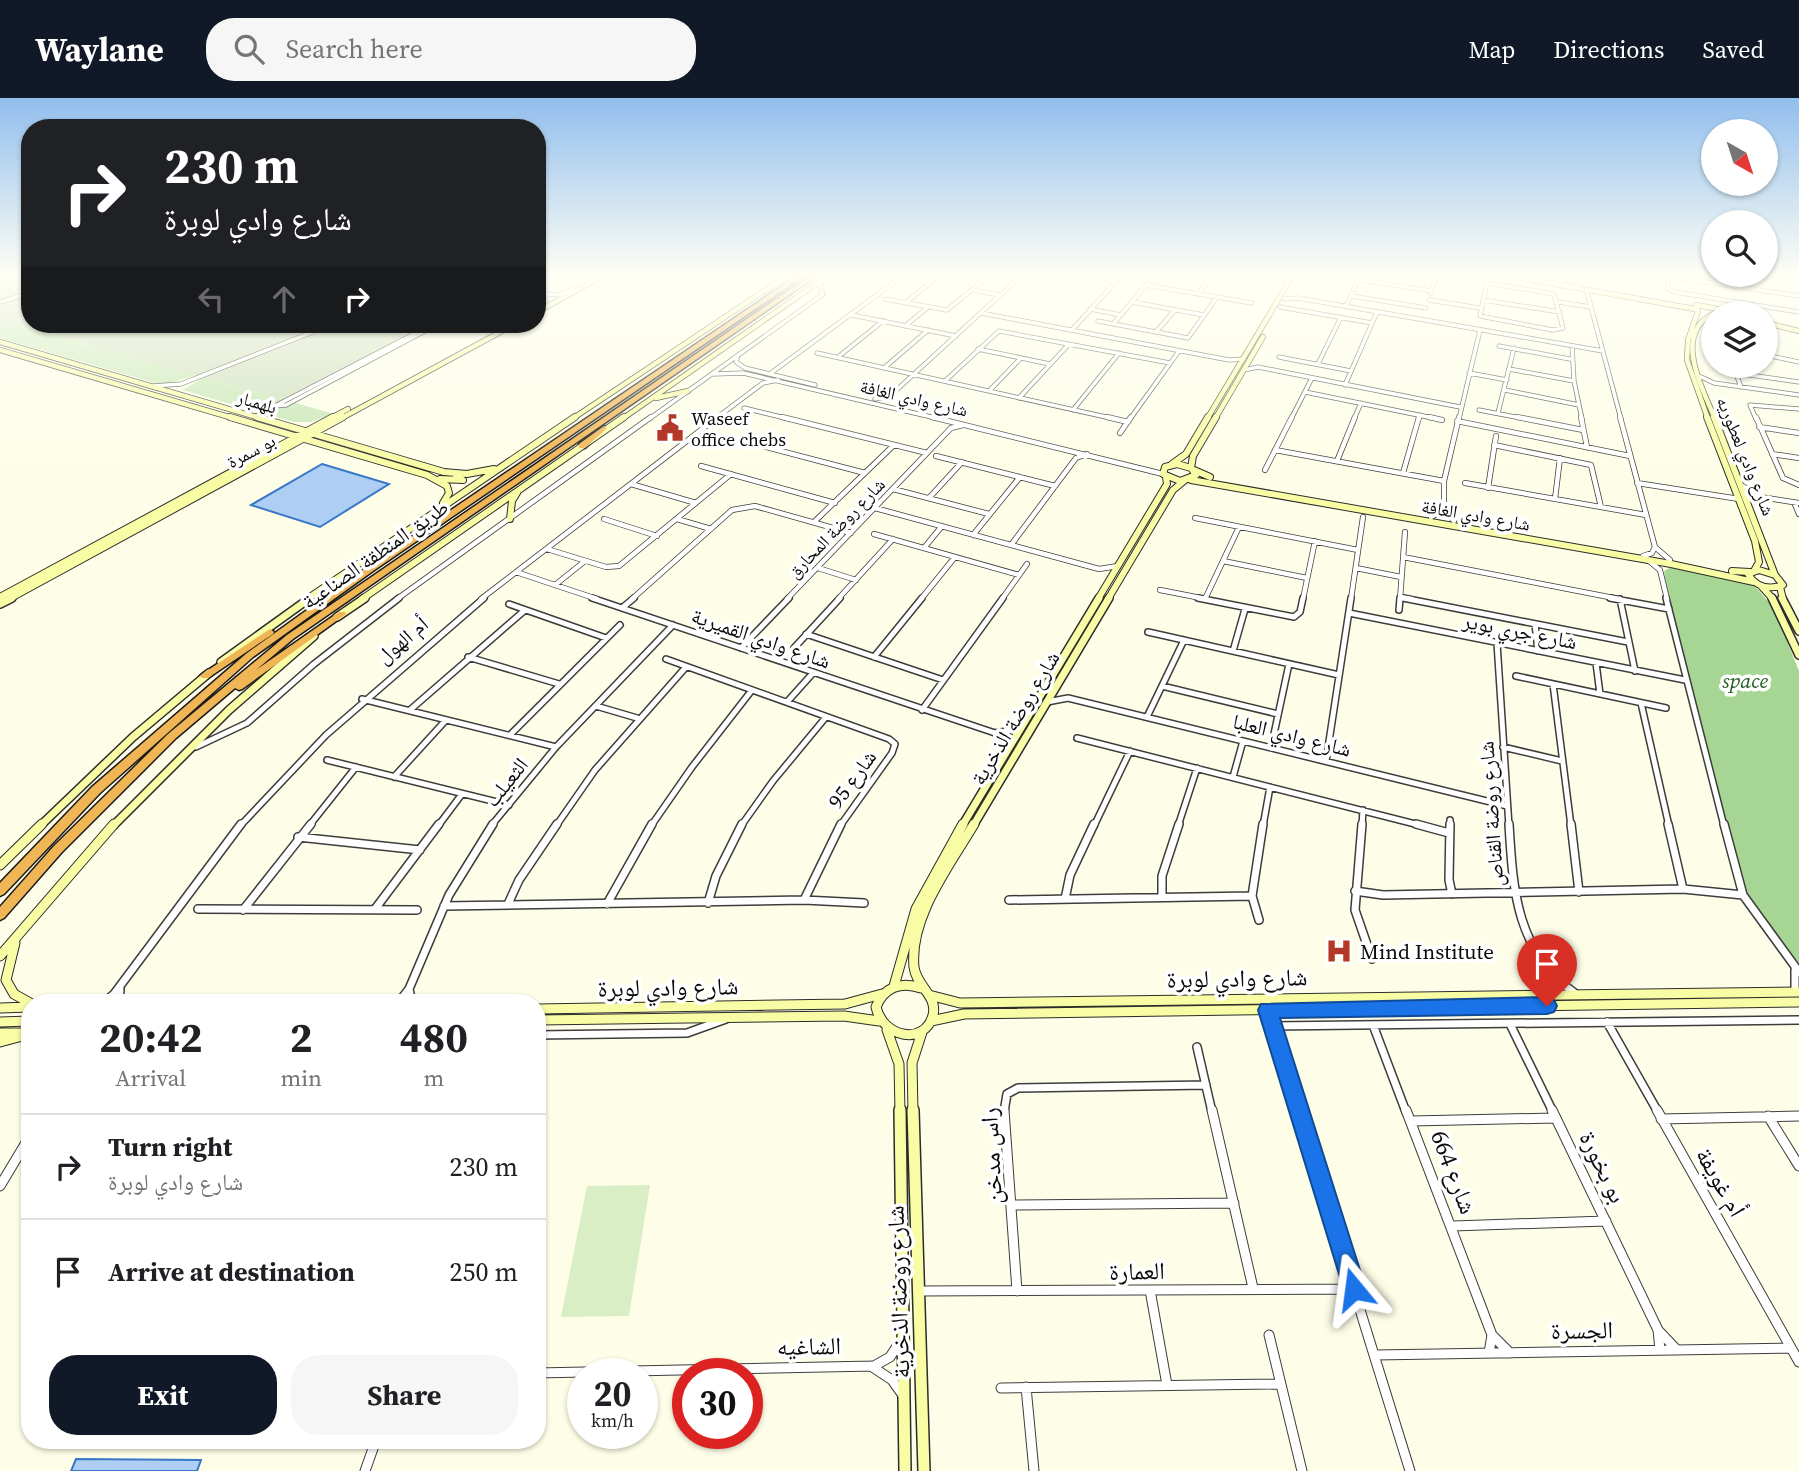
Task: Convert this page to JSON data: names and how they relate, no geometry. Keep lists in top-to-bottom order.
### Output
{
  "streets": {
    "highway": ["طريق المنطقة الصناعية"],
    "street": [
      "شارع وادي الغافة",
      "بلهمبار",
      "بو سمرة",
      "شارع وادي لعطوريه",
      "شارع روضة المحارق",
      "شارع جري بوير",
      "شارع وادي القميرية",
      "أم الهول",
      "شارع روضة الذخرية",
      "شارع وادي العلبا",
      "شارع 95",
      "الثعيلب",
      "شارع روضة القناص",
      "شارع وادي لوبرة",
      "راس مدخن",
      "بو بخورة",
      "شارع 664",
      "أم غويفة",
      "العمارة",
      "الجسرة",
      "الشاغيه"
    ]
  },
  "crossings": [
    ["شارع وادي الغافة", "شارع وادي لعطوريه"],
    ["شارع وادي الغافة", "طريق المنطقة الصناعية"],
    ["شارع وادي الغافة", "أم الهول"],
    ["شارع وادي الغافة", "شارع روضة الذخرية"],
    ["بلهمبار", "بو سمرة"],
    ["بلهمبار", "طريق المنطقة الصناعية"],
    ["شارع روضة المحارق", "شارع وادي القميرية"],
    ["شارع جري بوير", "شارع روضة القناص"],
    ["شارع وادي القميرية", "أم الهول"],
    ["شارع وادي القميرية", "شارع روضة الذخرية"],
    ["شارع وادي القميرية", "الثعيلب"],
    ["شارع روضة الذخرية", "شارع وادي العلبا"],
    ["شارع روضة الذخرية", "شارع وادي لوبرة"],
    ["شارع روضة الذخرية", "العمارة"],
    ["شارع روضة الذخرية", "الشاغيه"],
    ["شارع وادي العلبا", "شارع روضة القناص"],
    ["شارع روضة القناص", "شارع وادي لوبرة"],
    ["راس مدخن", "العمارة"],
    ["بو بخورة", "الجسرة"],
    ["شارع 664", "الجسرة"],
    ["أم غويفة", "الجسرة"]
  ],
  "parks": ["space"],
  "places": {
    "public building": ["Waseef office chebs"],
    "hospital": ["Mind Institute"]
  },
  "north": "bottom right",
  "page": {
    "header": "Waylane",
    "search": "Search here",
    "nav": ["Map", "Directions", "Saved"],
    "turn": ["230 m", "شارع وادي لوبرة"],
    "eta": [
      "20:42",
      "Arrival",
      "2",
      "min",
      "480",
      "m"
    ],
    "list": [
      {
        "name": "Turn right",
        "note": "شارع وادي لوبرة",
        "value": "230 m"
      },
      {
        "name": "Arrive at destination",
        "value": "250 m"
      }
    ],
    "buttons": ["Exit", "Share"],
    "speed": "20 km/h",
    "limit": "30"
  }
}
